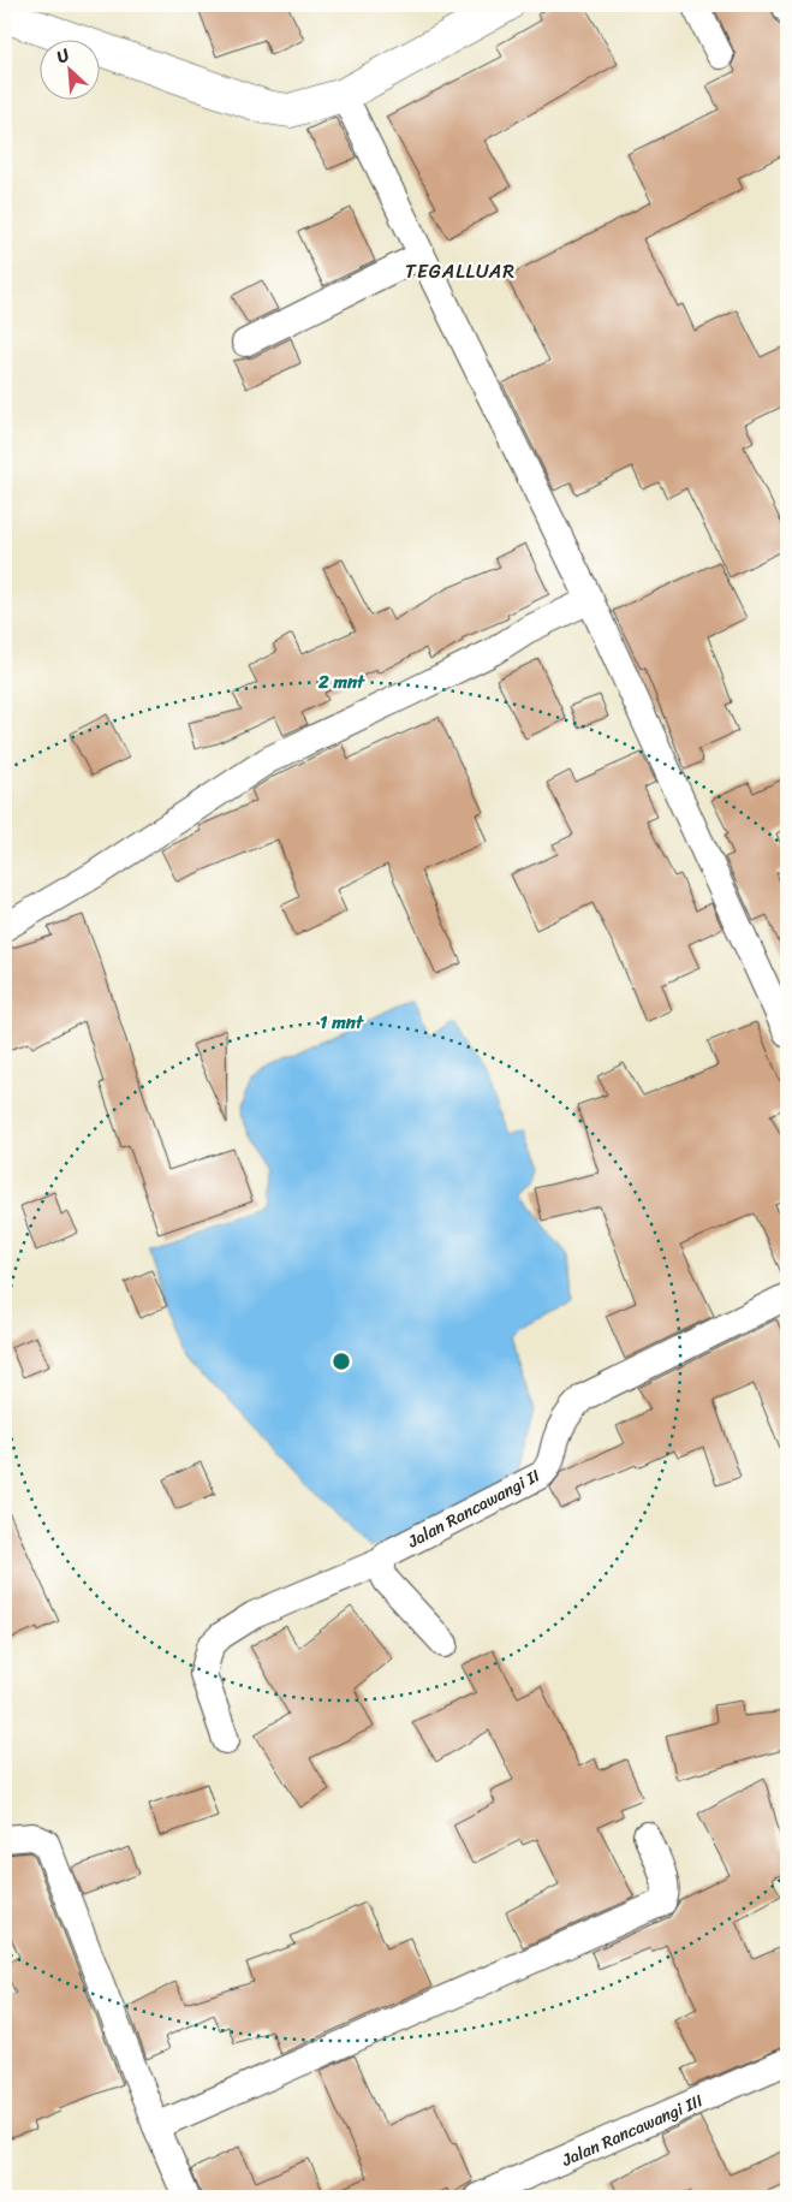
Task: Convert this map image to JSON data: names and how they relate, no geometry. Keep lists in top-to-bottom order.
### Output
{
  "streets": {
    "street": ["Jalan Rancawangi II", "Jalan Rancawangi III"]
  },
  "districts": ["TEGALLUAR"],
  "north": "top left",
  "rings": ["2 mnt", "1 mnt"]
}
